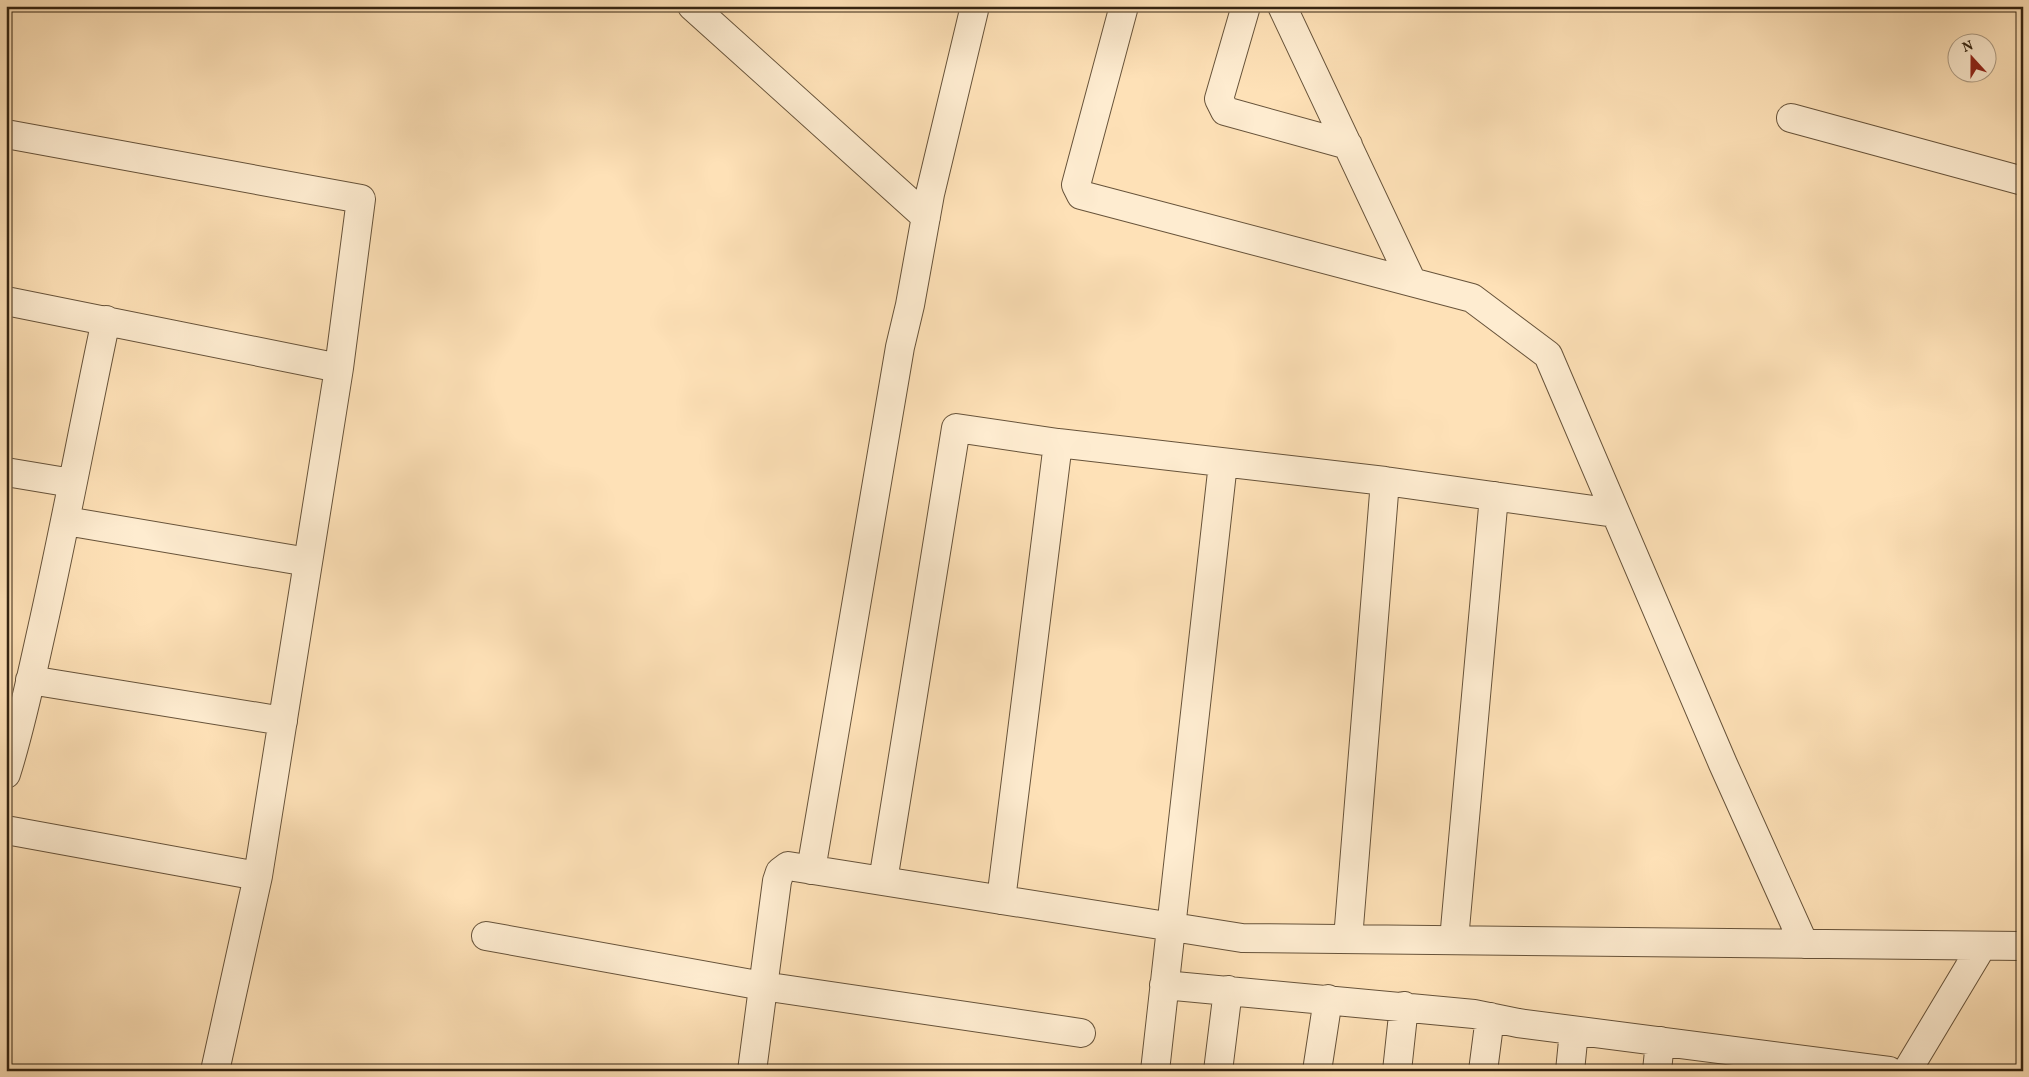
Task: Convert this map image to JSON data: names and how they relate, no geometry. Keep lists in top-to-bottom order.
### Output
{
  "north": "top"
}
